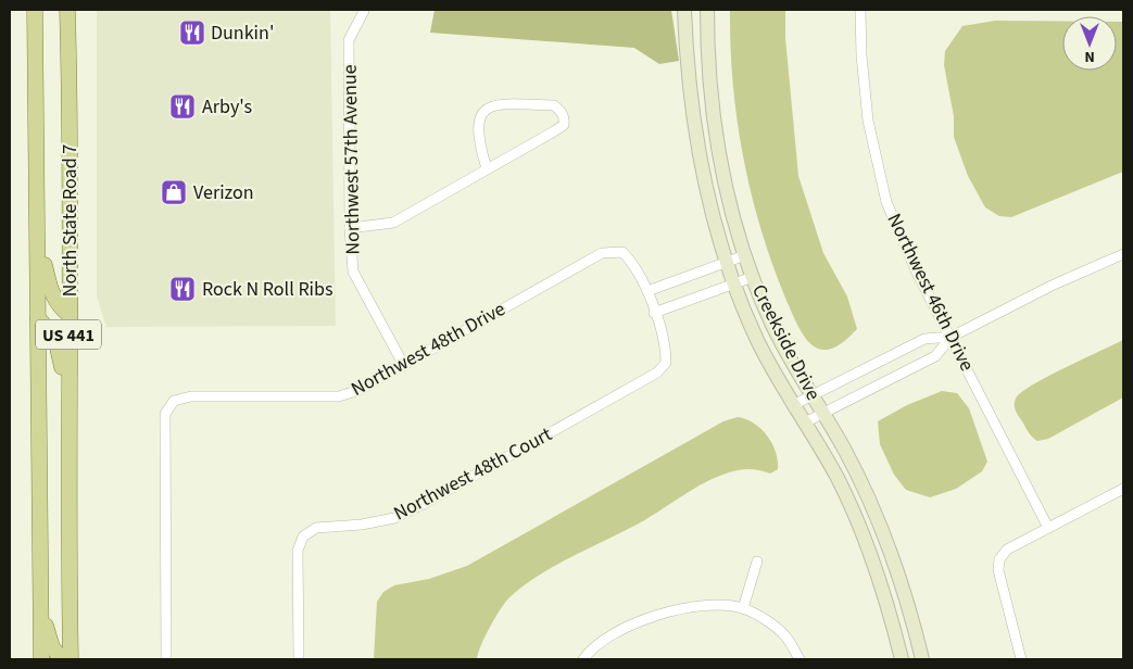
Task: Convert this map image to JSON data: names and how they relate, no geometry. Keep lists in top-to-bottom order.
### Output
{
  "streets": {
    "main road": ["North State Road 7", "US 441"],
    "street": [
      "Northwest 57th Avenue",
      "Northwest 46th Drive",
      "Creekside Drive",
      "Northwest 48th Drive",
      "Northwest 48th Court"
    ]
  },
  "crossings": [
    ["Northwest 57th Avenue", "Northwest 48th Drive"],
    ["Northwest 48th Drive", "Northwest 48th Court"]
  ],
  "places": {
    "restaurant": ["Dunkin'", "Arby's", "Rock N Roll Ribs"],
    "shop": ["Verizon"]
  },
  "north": "bottom"
}
